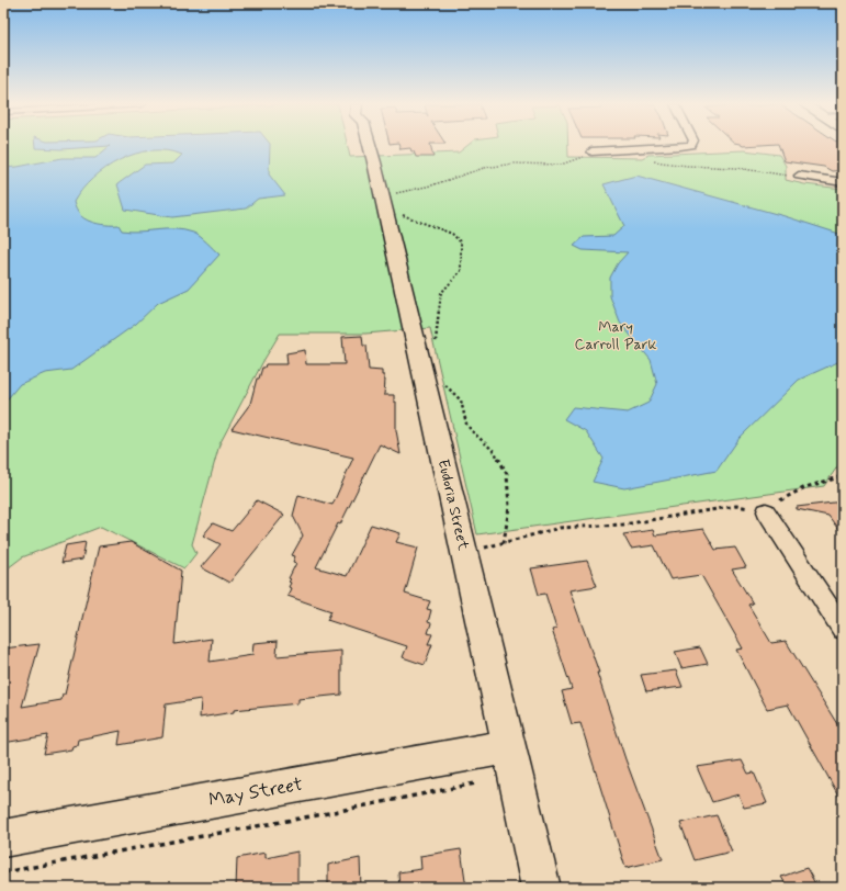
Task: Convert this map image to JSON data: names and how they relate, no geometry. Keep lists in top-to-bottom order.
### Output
{
  "streets": {
    "street": ["Eudoria Street", "May Street"]
  },
  "crossings": [
    ["Eudoria Street", "May Street"]
  ],
  "parks": ["Mary Carroll Park"]
}
